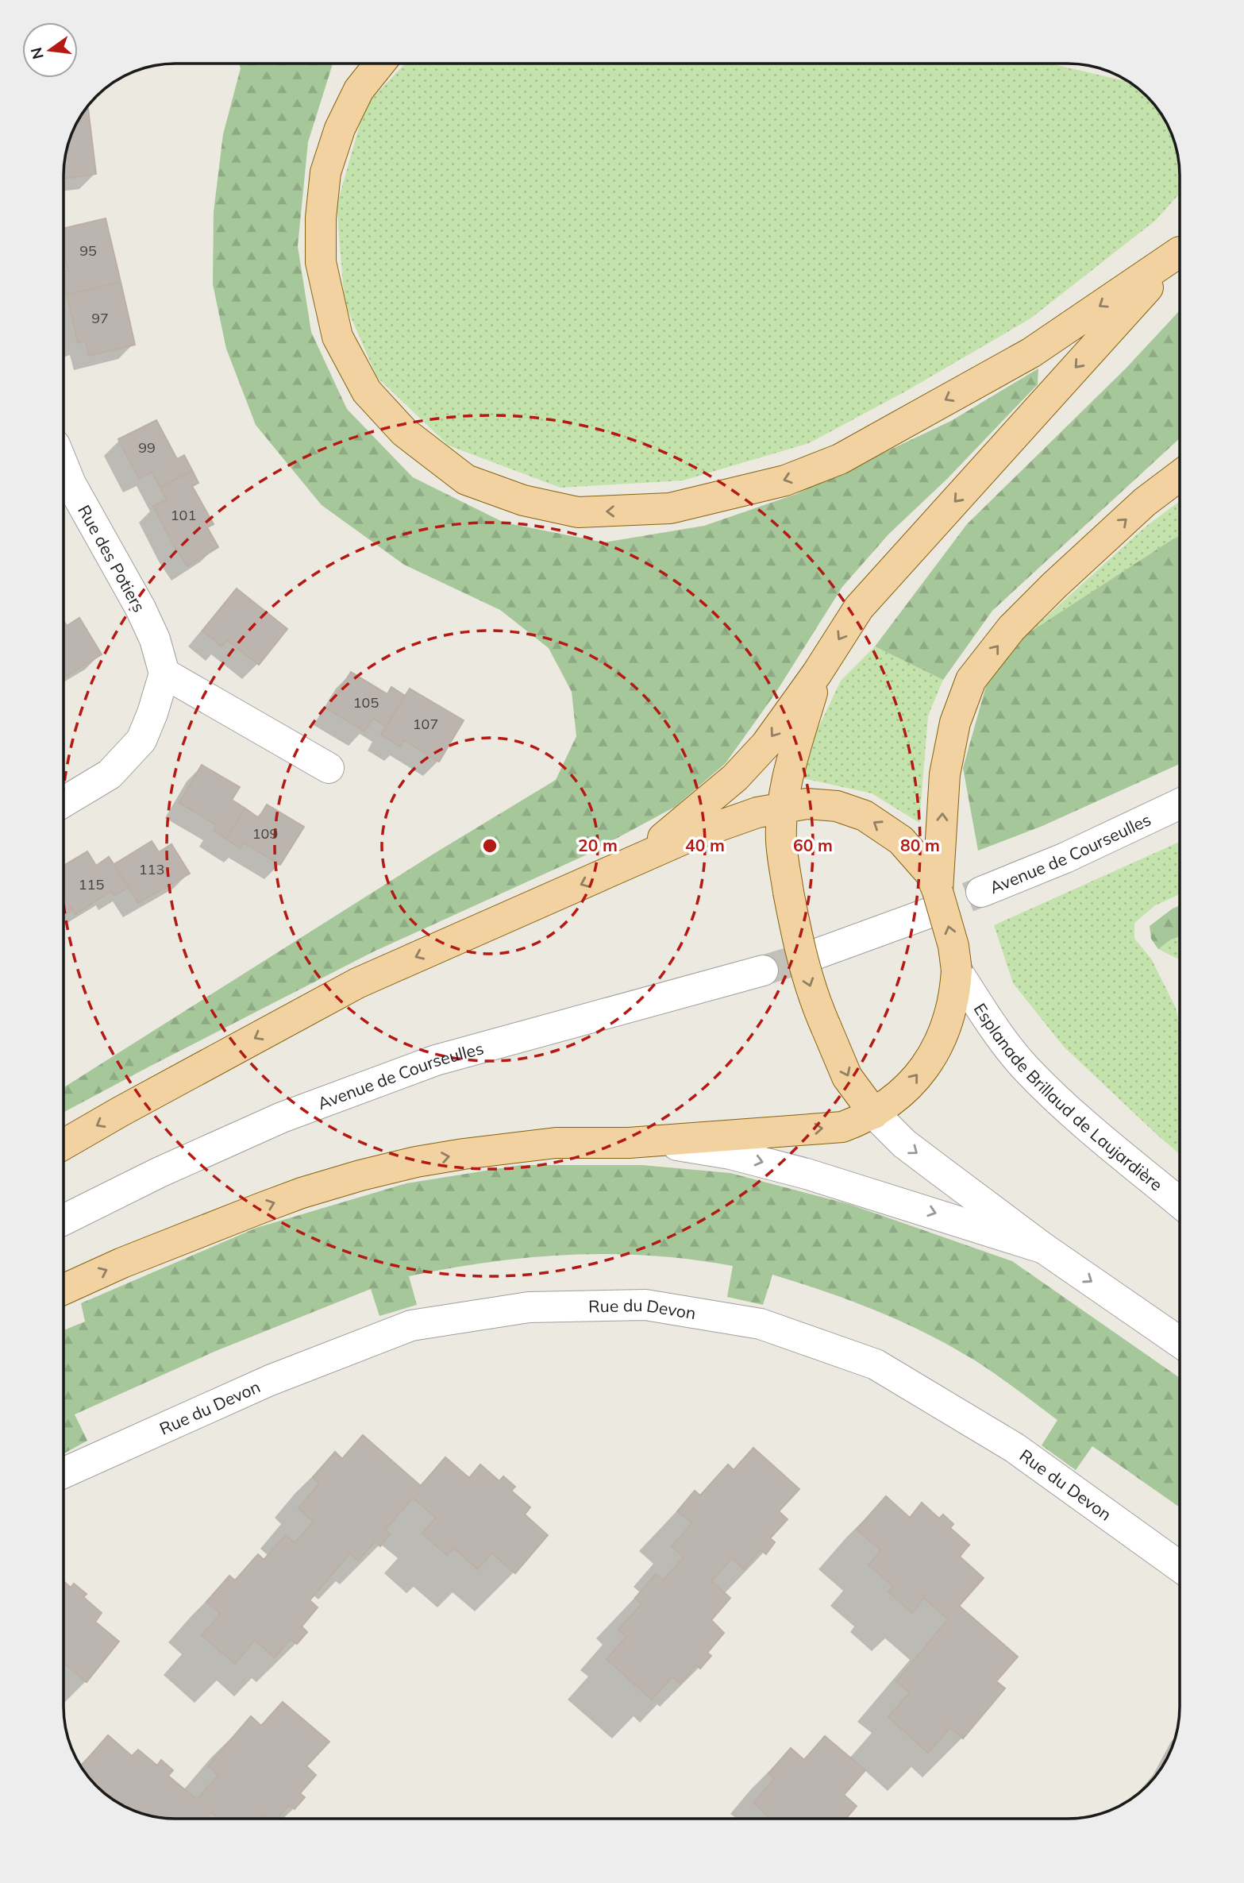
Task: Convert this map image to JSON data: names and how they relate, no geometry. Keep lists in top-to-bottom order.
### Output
{
  "streets": {
    "street": [
      "Rue des Potiers",
      "Avenue de Courseulles",
      "Esplanade Brillaud de Laujardière",
      "Rue du Devon"
    ]
  },
  "house_numbers": [
    "95",
    "97",
    "99",
    "101",
    "105",
    "107",
    "109",
    "113",
    "115"
  ],
  "north": "left",
  "rings": [
    "20 m",
    "40 m",
    "60 m",
    "80 m"
  ]
}
